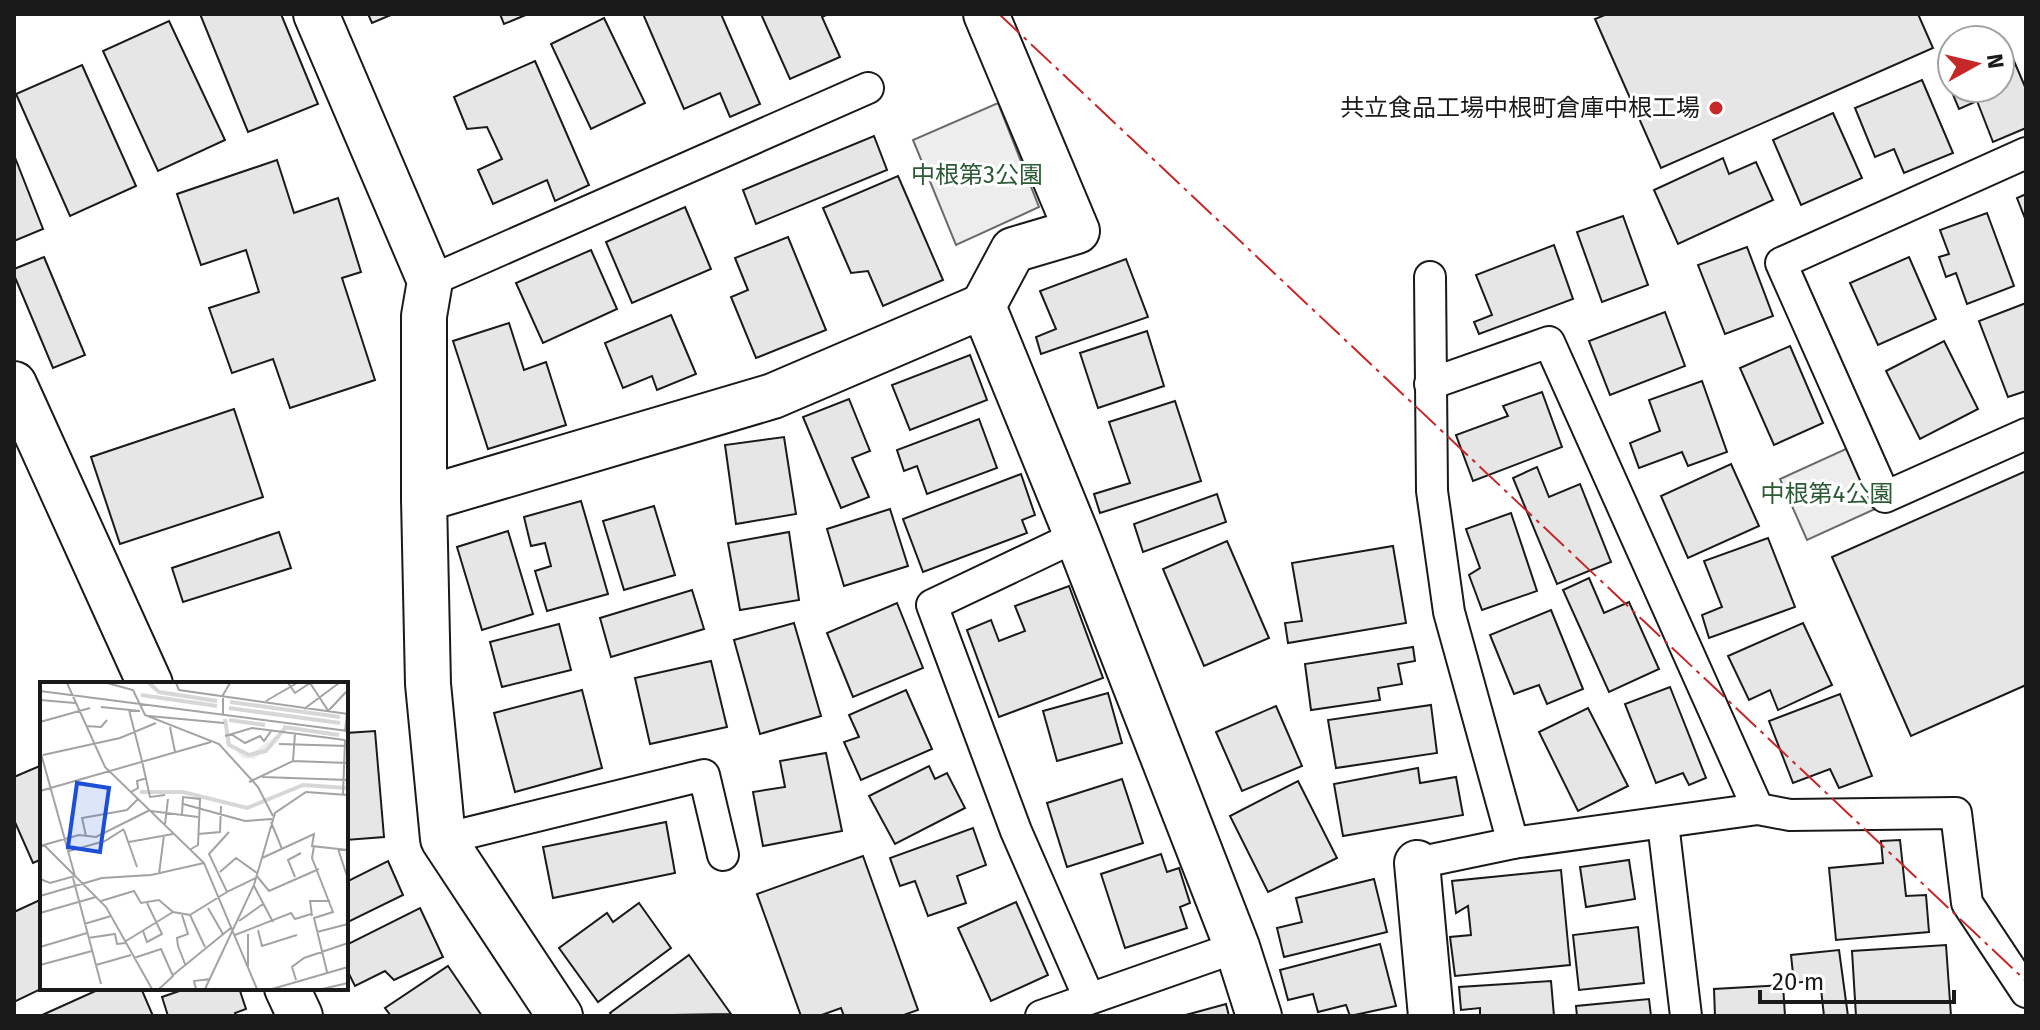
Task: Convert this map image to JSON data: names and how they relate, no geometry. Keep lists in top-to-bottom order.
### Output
{
  "parks": ["中根第3公園", "中根第4公園"],
  "places": ["共立食品工場中根町倉庫中根工場"],
  "scale_bar": "20 m",
  "north": "right"
}
